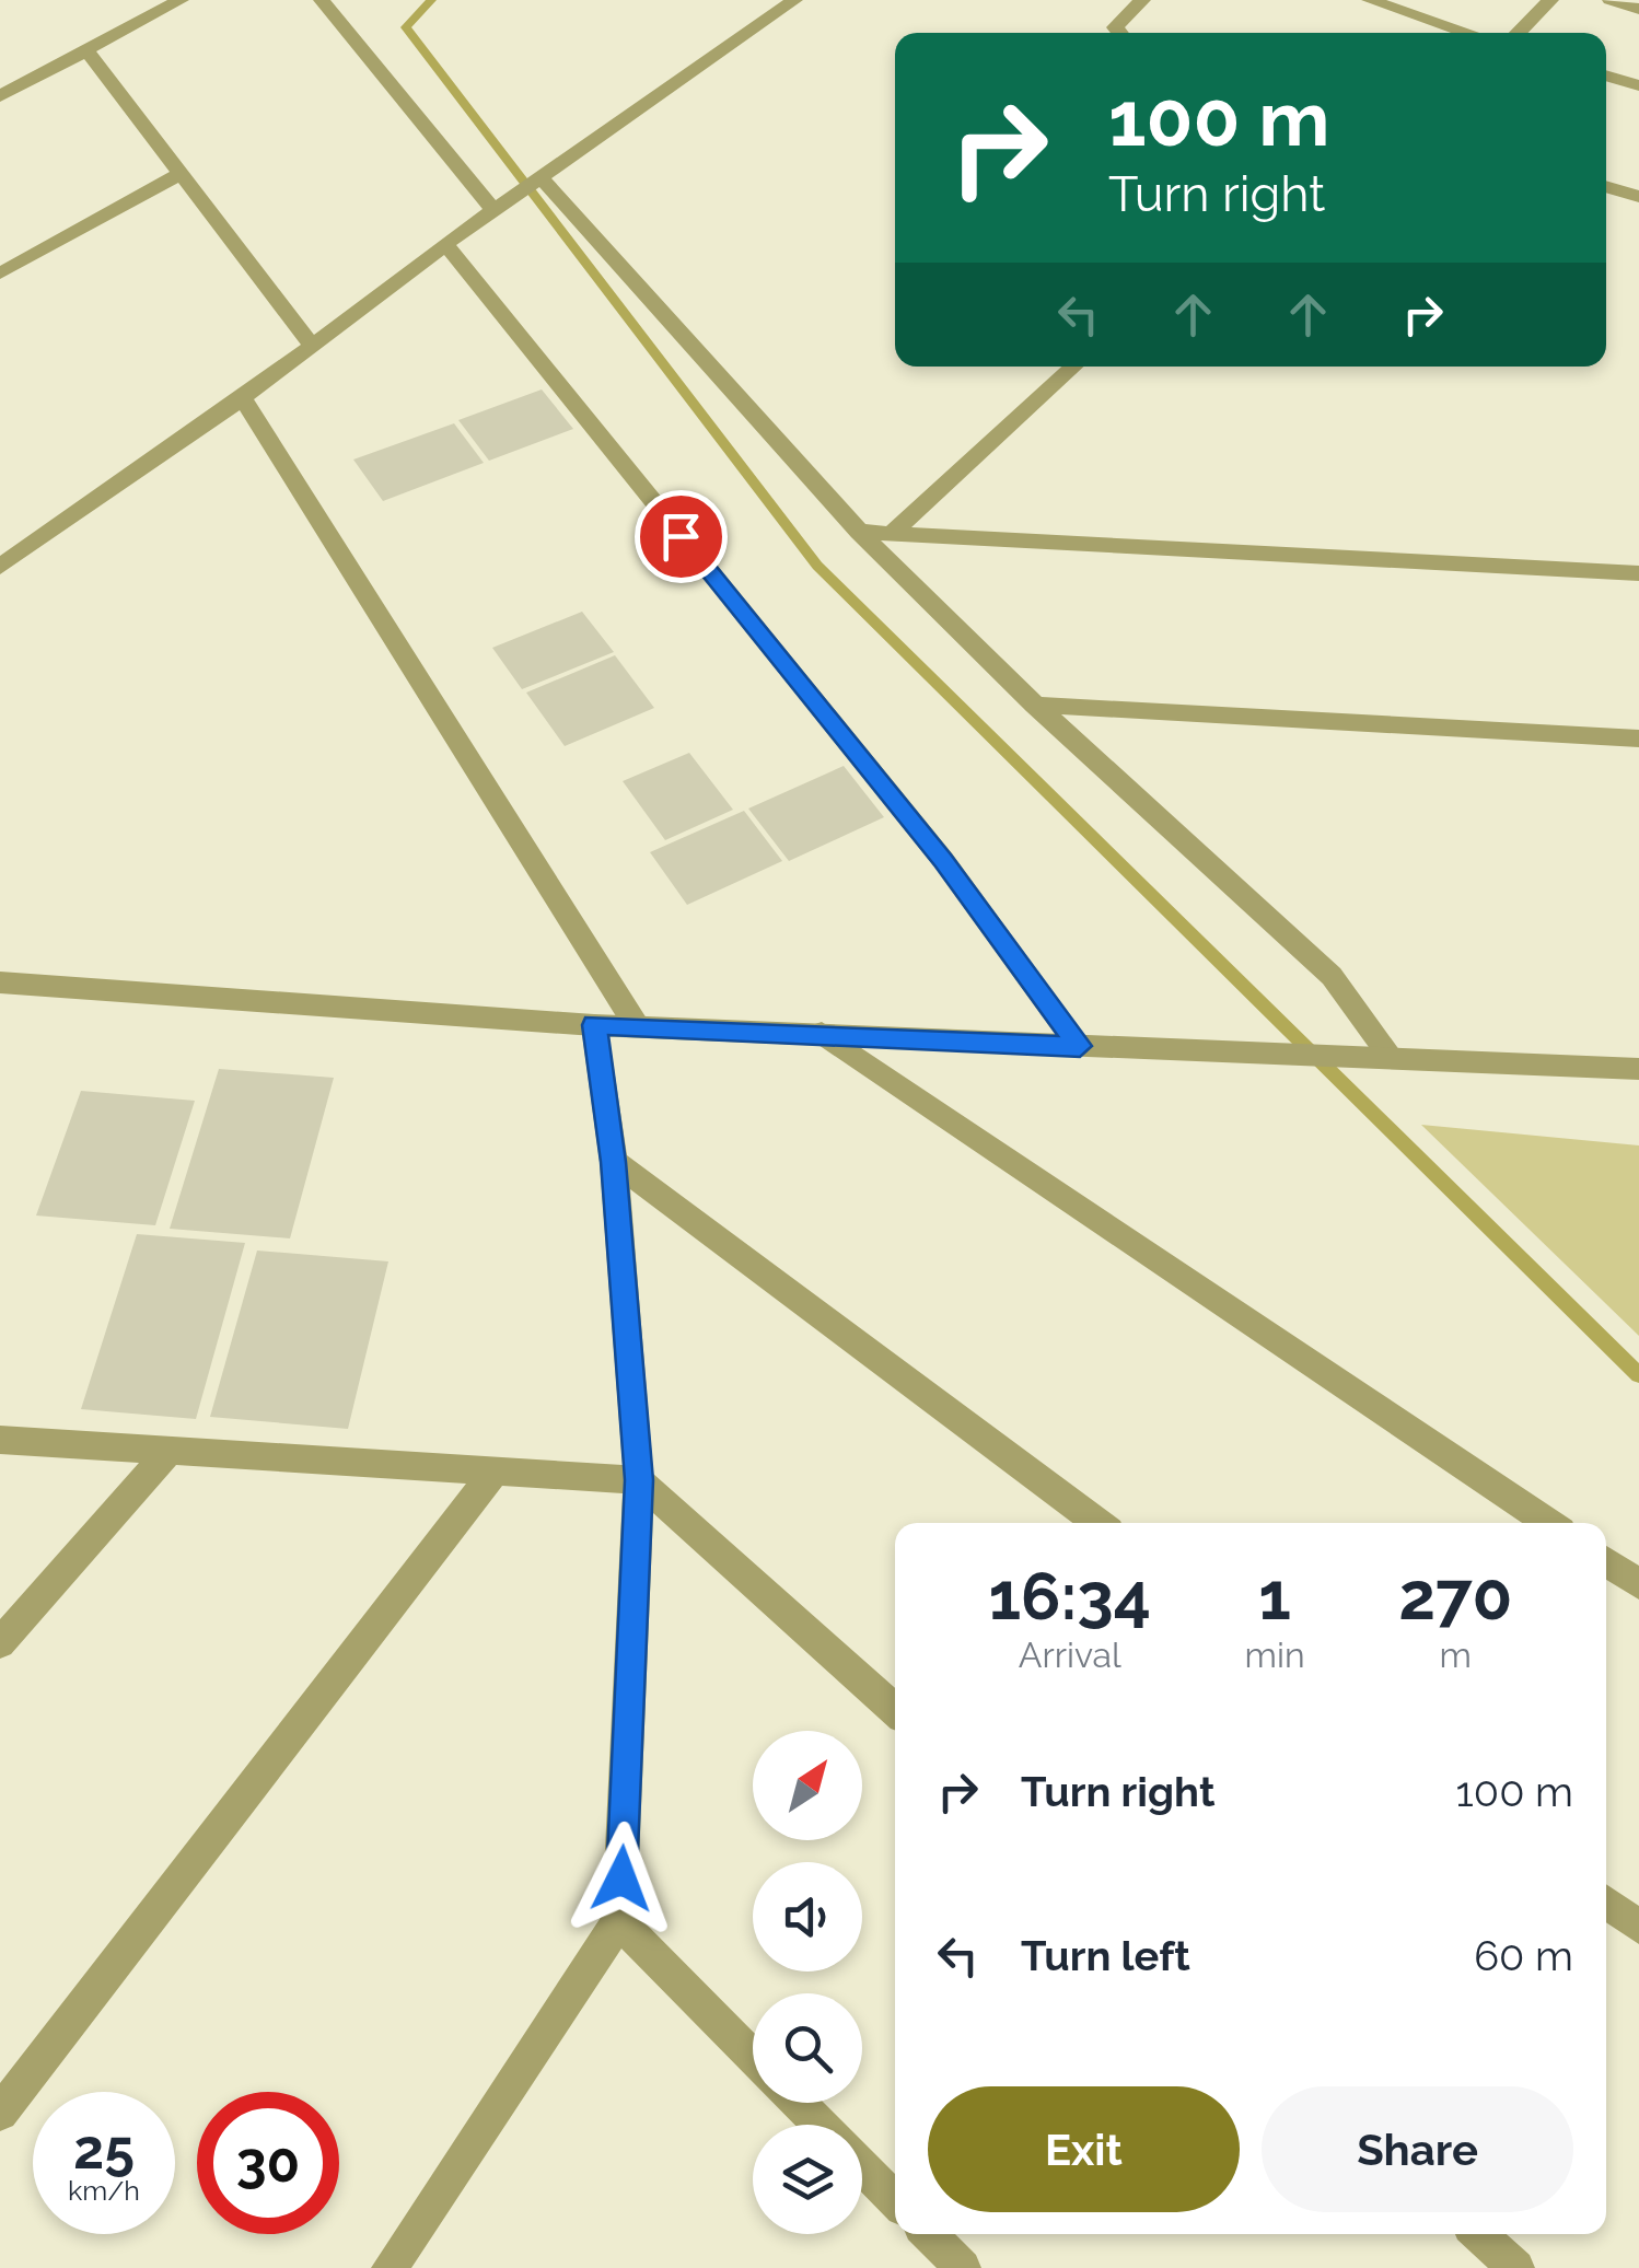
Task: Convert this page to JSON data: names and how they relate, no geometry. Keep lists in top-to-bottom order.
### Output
{
  "north": "top right",
  "page": {
    "turn": ["100 m", "Turn right"],
    "eta": [
      "16:34",
      "Arrival",
      "1",
      "min",
      "270",
      "m"
    ],
    "list": [
      {
        "name": "Turn right",
        "value": "100 m"
      },
      {
        "name": "Turn left",
        "value": "60 m"
      }
    ],
    "buttons": ["Exit", "Share"],
    "speed": "25 km/h",
    "limit": "30"
  }
}
